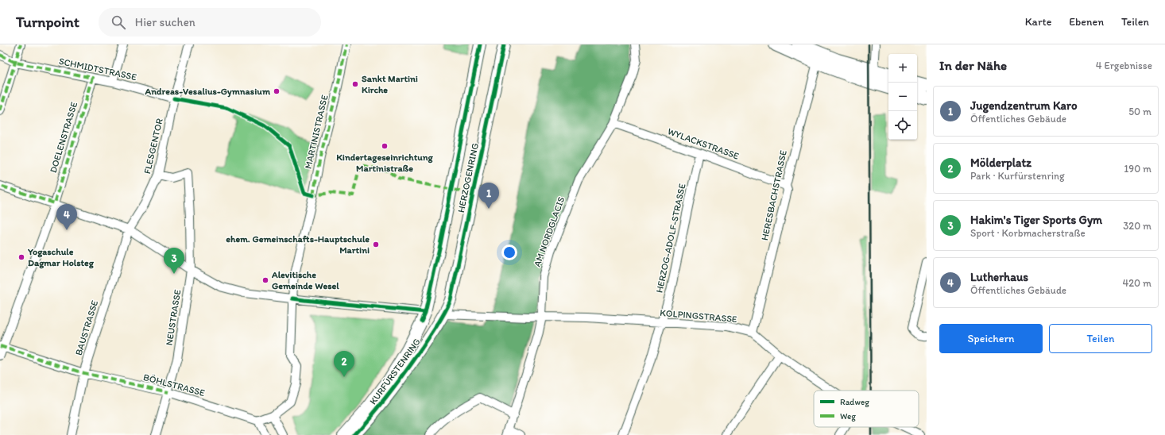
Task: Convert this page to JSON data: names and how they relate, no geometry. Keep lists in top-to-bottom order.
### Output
{
  "streets": {
    "main road": ["HERZOGENRING", "KURFÜRSTENRING"],
    "street": [
      "SCHMIDTSTRASSE",
      "MARTINISTRASSE",
      "DOELENSTRASSE",
      "WYLACKSTRASSE",
      "FLESGENTOR",
      "HERESBACHSTRASSE",
      "AM NORDGLACIS",
      "HERZOG-ADOLF-STRASSE",
      "KOLPINGSTRASSE",
      "NEUSTRASSE",
      "BAUSTRASSE",
      "BÖHLSTRASSE"
    ]
  },
  "crossings": [
    ["SCHMIDTSTRASSE", "DOELENSTRASSE"],
    ["SCHMIDTSTRASSE", "FLESGENTOR"],
    ["MARTINISTRASSE", "BÖHLSTRASSE"],
    ["DOELENSTRASSE", "BÖHLSTRASSE"],
    ["WYLACKSTRASSE", "HERESBACHSTRASSE"],
    ["WYLACKSTRASSE", "AM NORDGLACIS"],
    ["WYLACKSTRASSE", "HERZOG-ADOLF-STRASSE"],
    ["FLESGENTOR", "NEUSTRASSE"],
    ["FLESGENTOR", "BAUSTRASSE"],
    ["HERZOGENRING", "KOLPINGSTRASSE"],
    ["HERZOGENRING", "KURFÜRSTENRING"],
    ["HERESBACHSTRASSE", "KOLPINGSTRASSE"],
    ["AM NORDGLACIS", "KOLPINGSTRASSE"],
    ["HERZOG-ADOLF-STRASSE", "KOLPINGSTRASSE"],
    ["KOLPINGSTRASSE", "KURFÜRSTENRING"],
    ["NEUSTRASSE", "BÖHLSTRASSE"],
    ["BAUSTRASSE", "BÖHLSTRASSE"]
  ],
  "places": [
    "Sankt Martini Kirche",
    "Andreas-Vesalius-Gymnasium",
    "Kindertageseinrichtung Martinistraße",
    "ehem. Gemeinschafts-Hauptschule Martini",
    "Yogaschule Dagmar Holsteg",
    "Alevitische Gemeinde Wesel"
  ],
  "legend": ["Radweg", "Weg"],
  "page": {
    "header": "Turnpoint",
    "search": "Hier suchen",
    "nav": ["Karte", "Ebenen", "Teilen"],
    "heading": ["In der Nähe", "4 Ergebnisse"],
    "map_buttons": ["+", "−"],
    "list": [
      {
        "mark": "1",
        "name": "Jugendzentrum Karo",
        "note": "Öffentliches Gebäude",
        "value": "50 m"
      },
      {
        "mark": "2",
        "name": "Mölderplatz",
        "note": "Park · Kurfürstenring",
        "value": "190 m"
      },
      {
        "mark": "3",
        "name": "Hakim's Tiger Sports Gym",
        "note": "Sport · Korbmacherstraße",
        "value": "320 m"
      },
      {
        "mark": "4",
        "name": "Lutherhaus",
        "note": "Öffentliches Gebäude",
        "value": "420 m"
      }
    ],
    "pins": [
      "1",
      "4",
      "3",
      "2"
    ],
    "buttons": ["Speichern", "Teilen"]
  }
}
